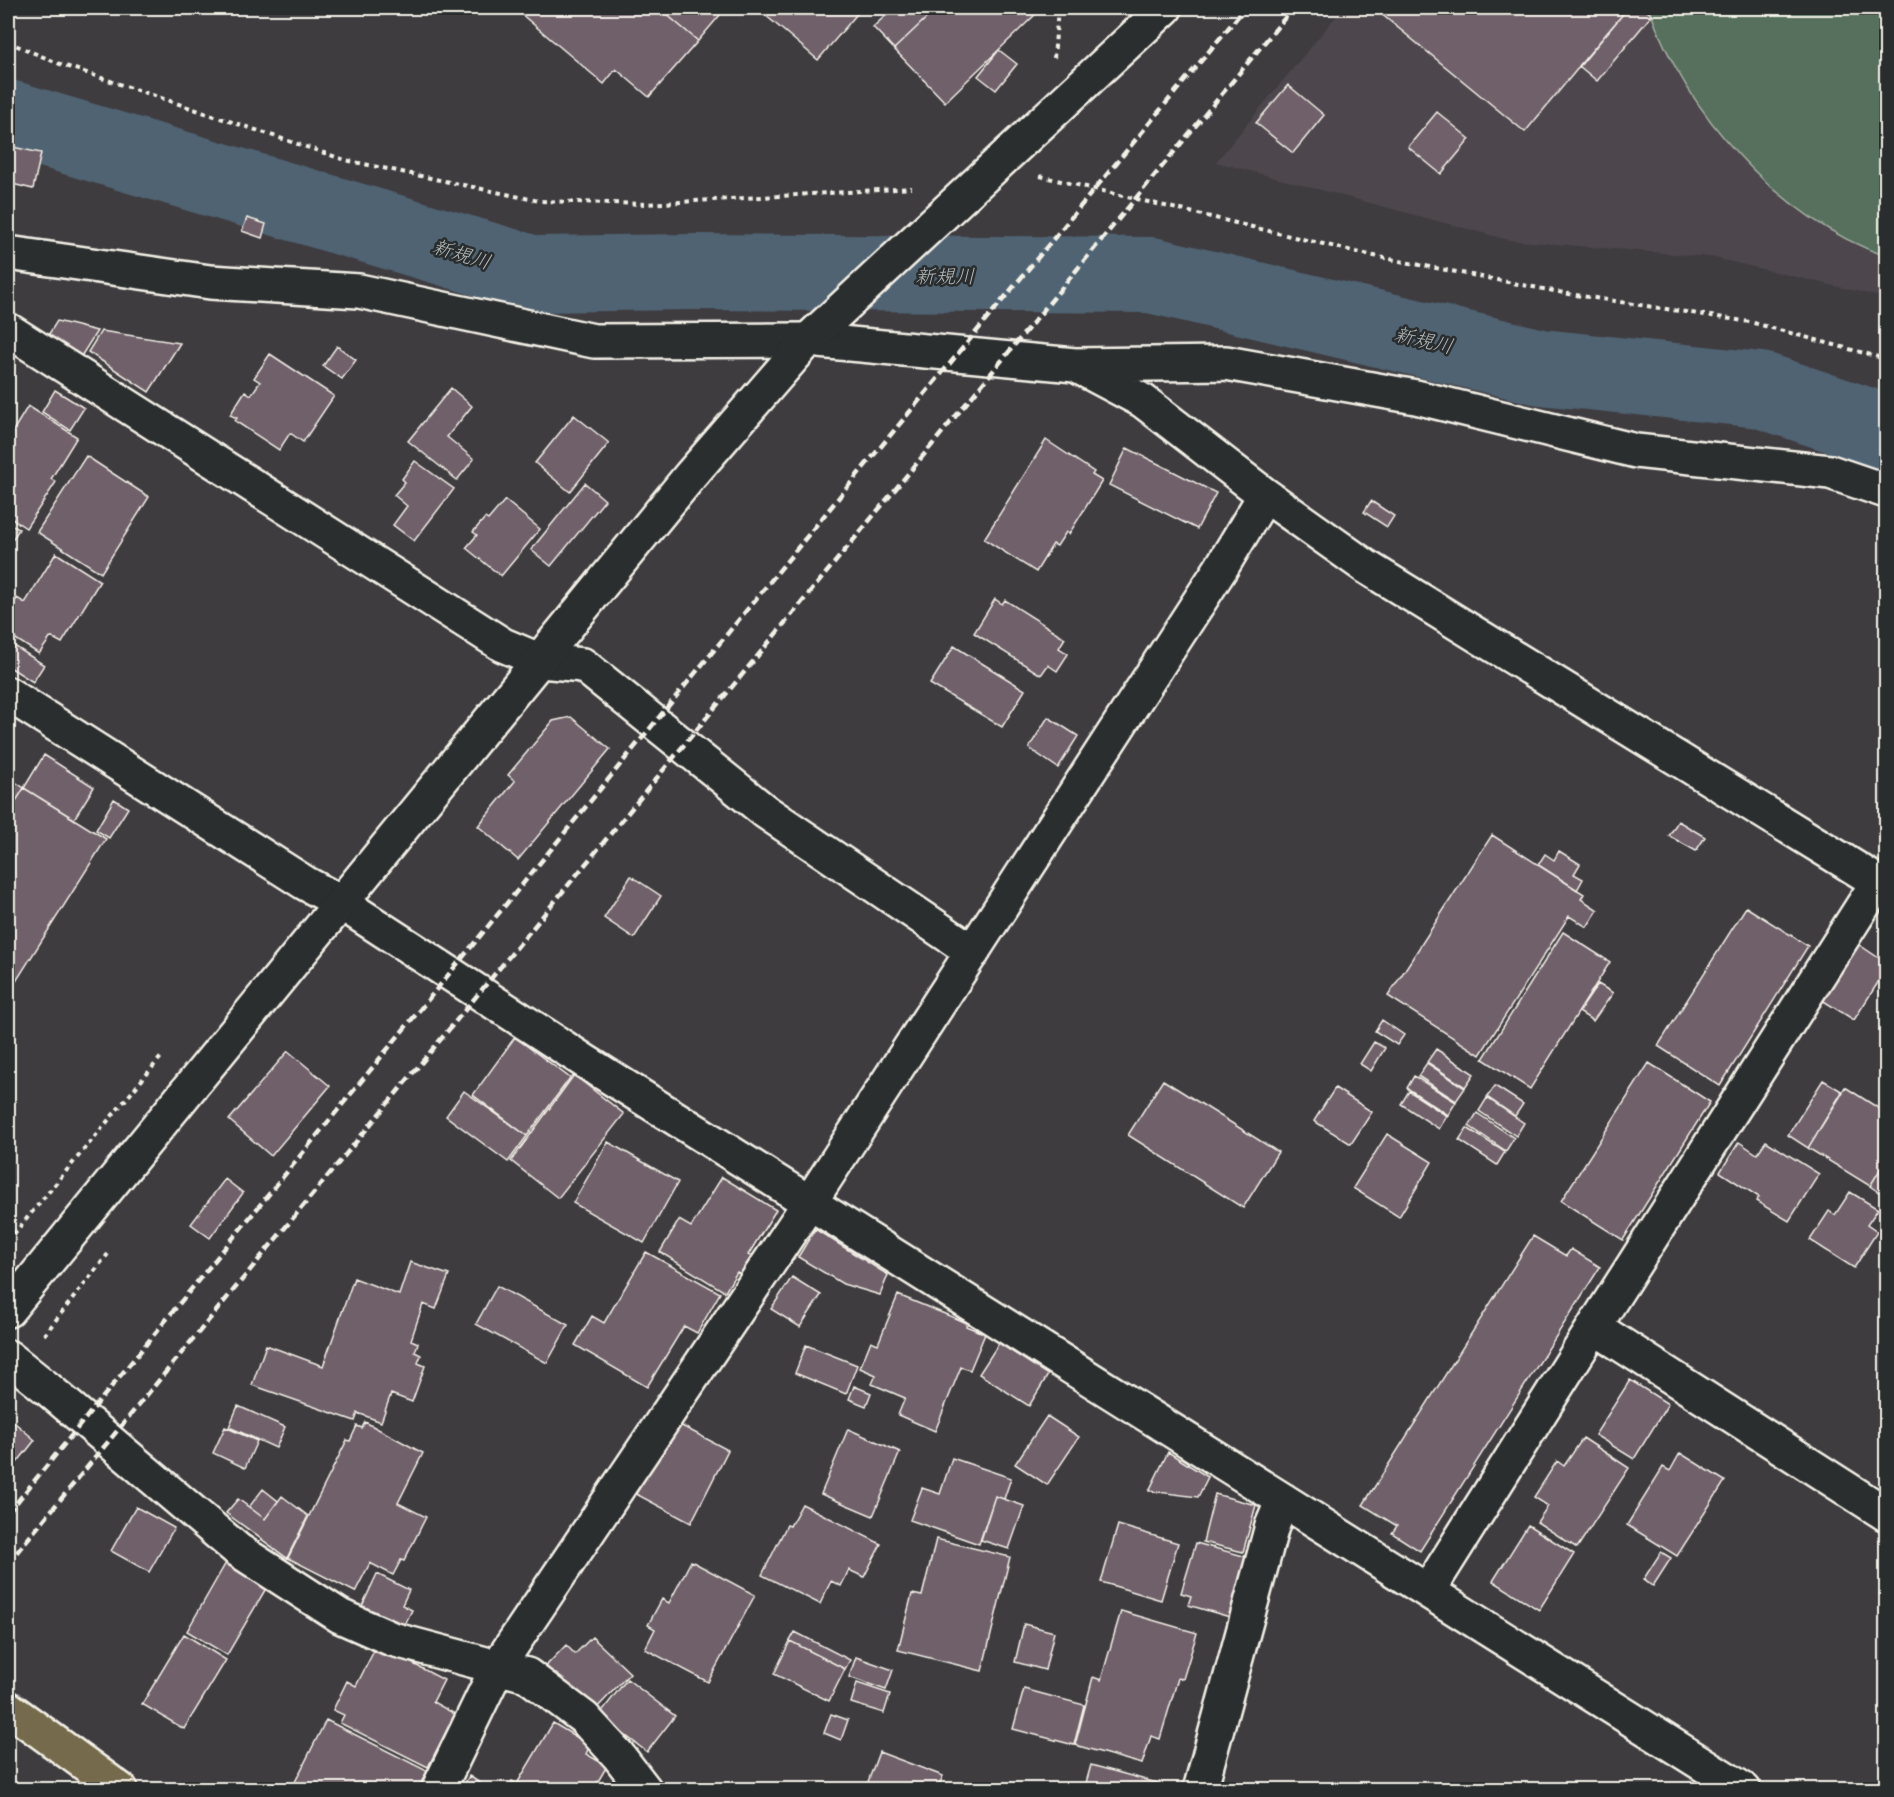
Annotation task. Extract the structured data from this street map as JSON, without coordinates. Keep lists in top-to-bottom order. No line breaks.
{"water":["新規川"]}
